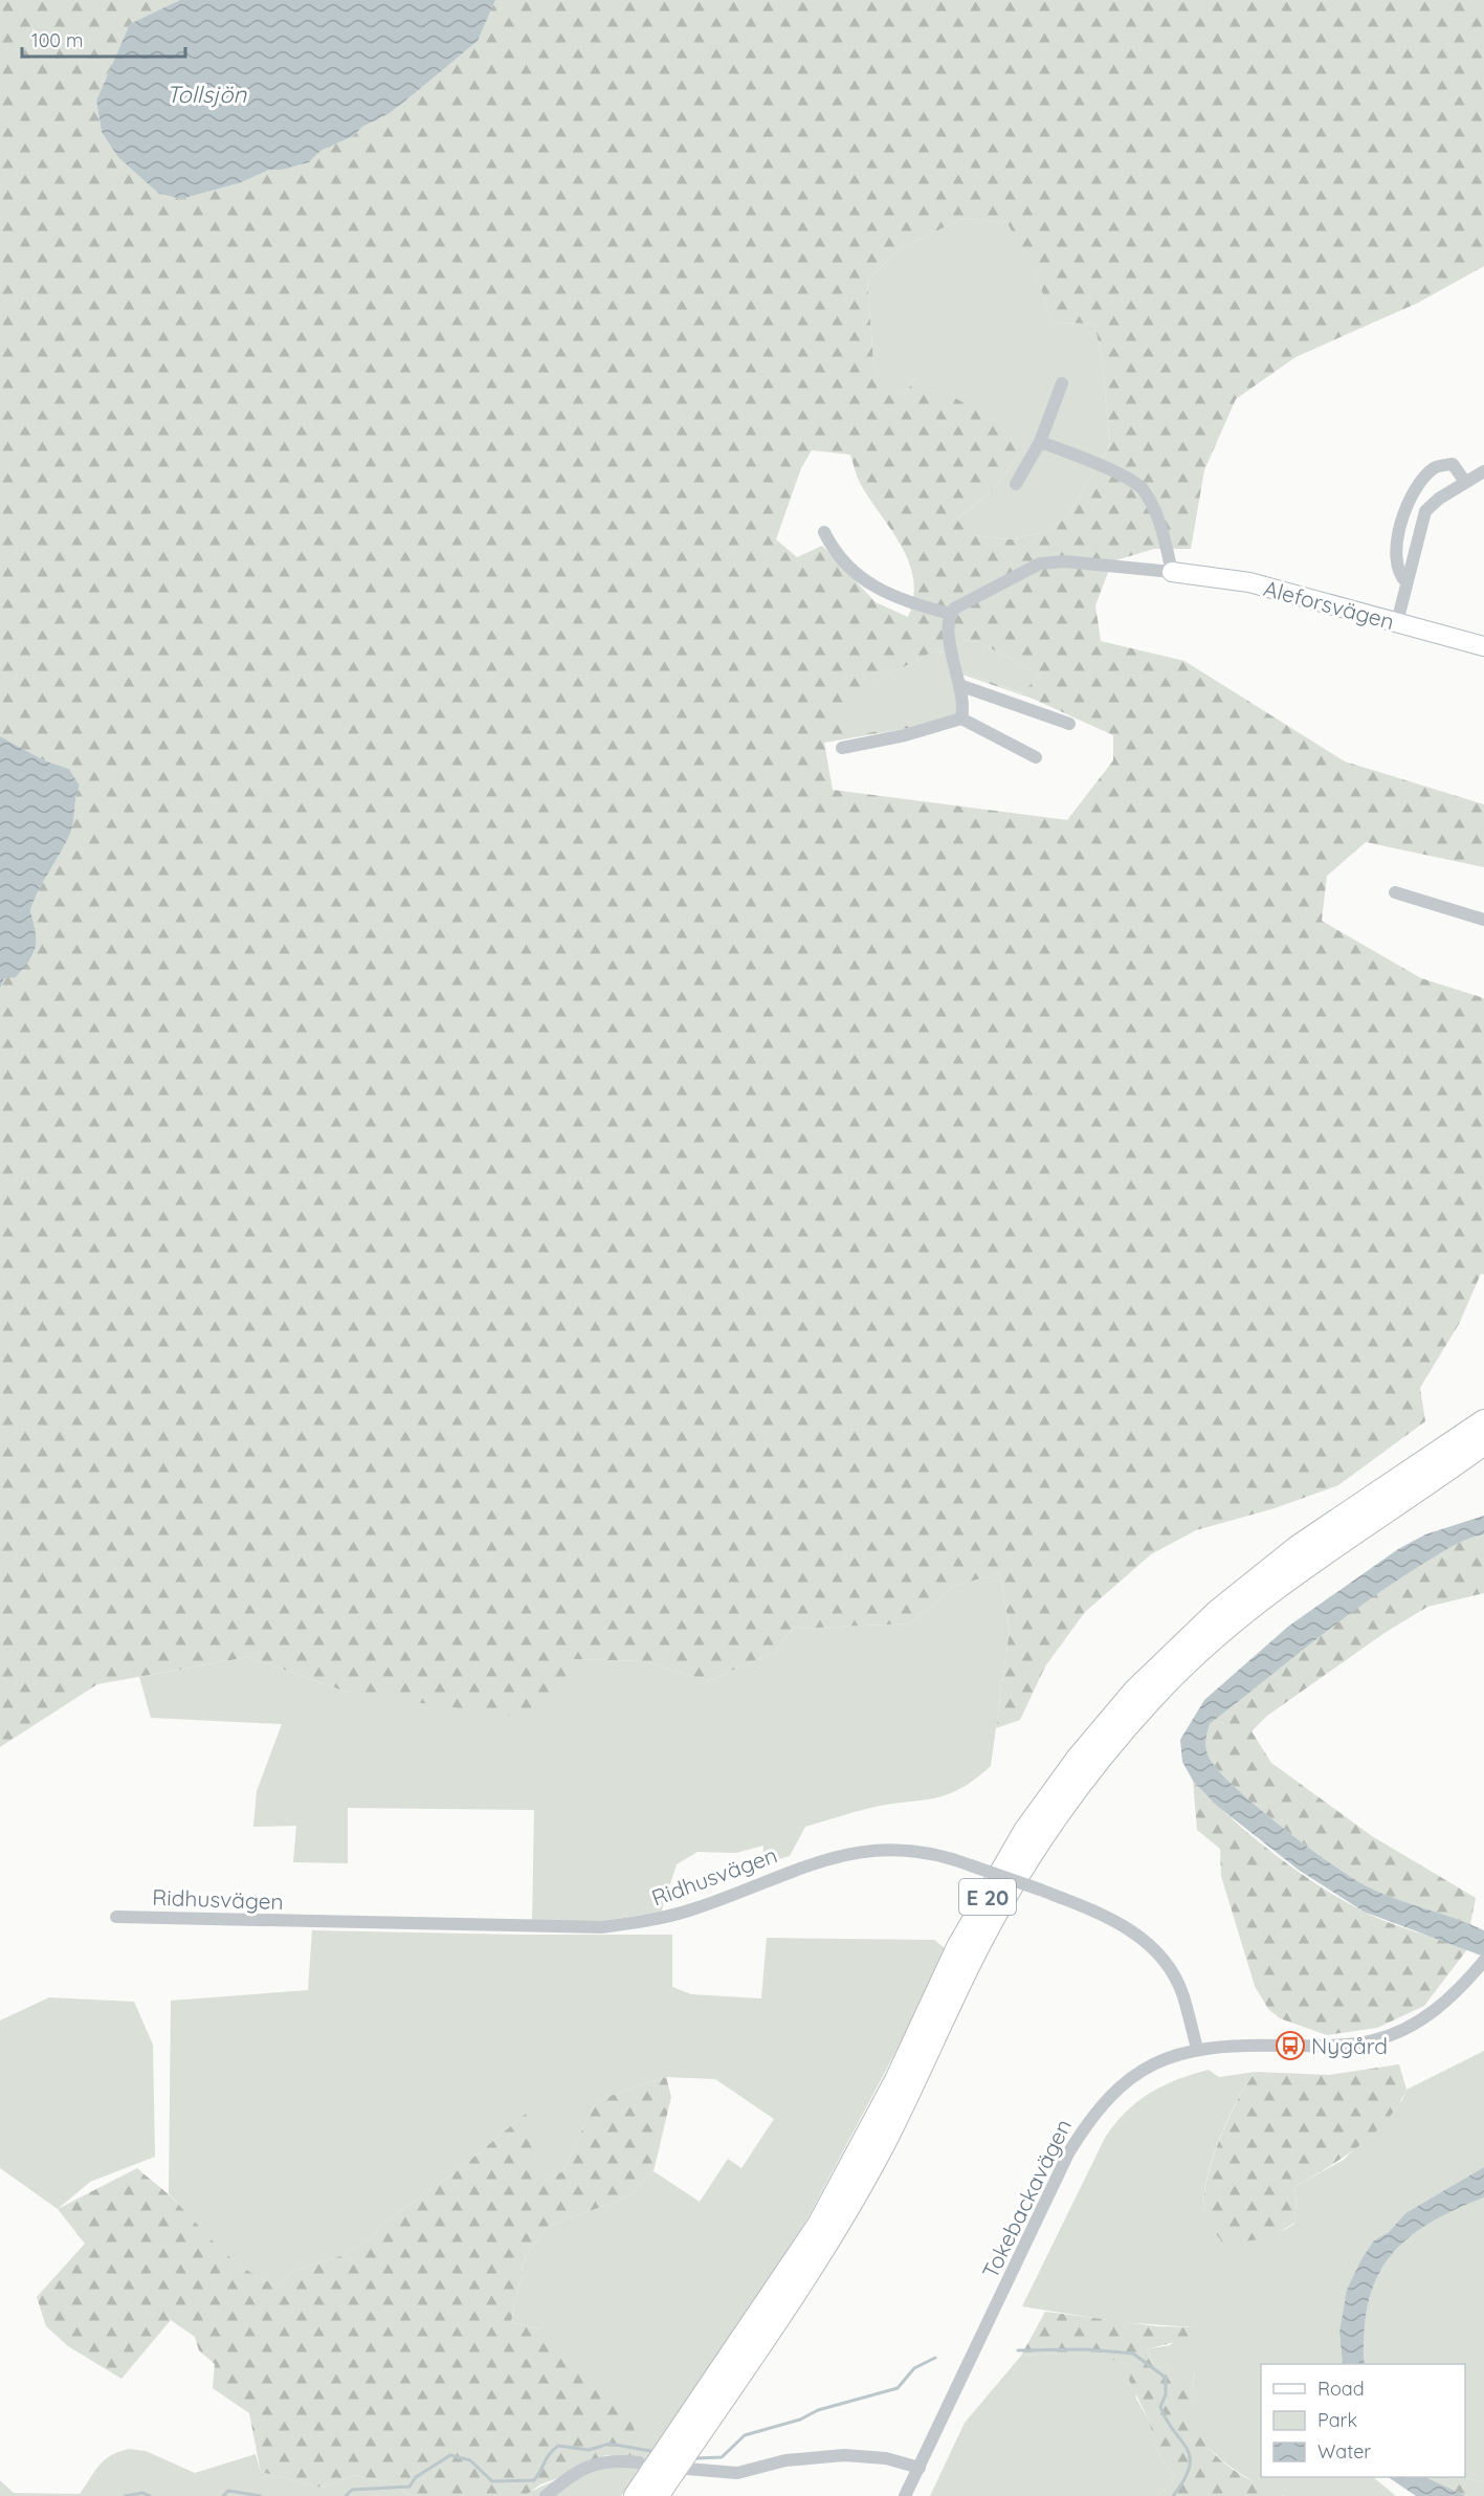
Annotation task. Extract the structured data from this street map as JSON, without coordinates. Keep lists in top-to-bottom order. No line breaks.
{"streets":{"highway":["E 20"],"street":["Aleforsvägen","Ridhusvägen","Tokebackavägen"]},"crossings":[["Ridhusvägen","Tokebackavägen"]],"water":["Tollsjön"],"places":{"bus stop":["Nygård"]},"legend":["Road","Park","Water"],"scale_bar":"100 m"}
